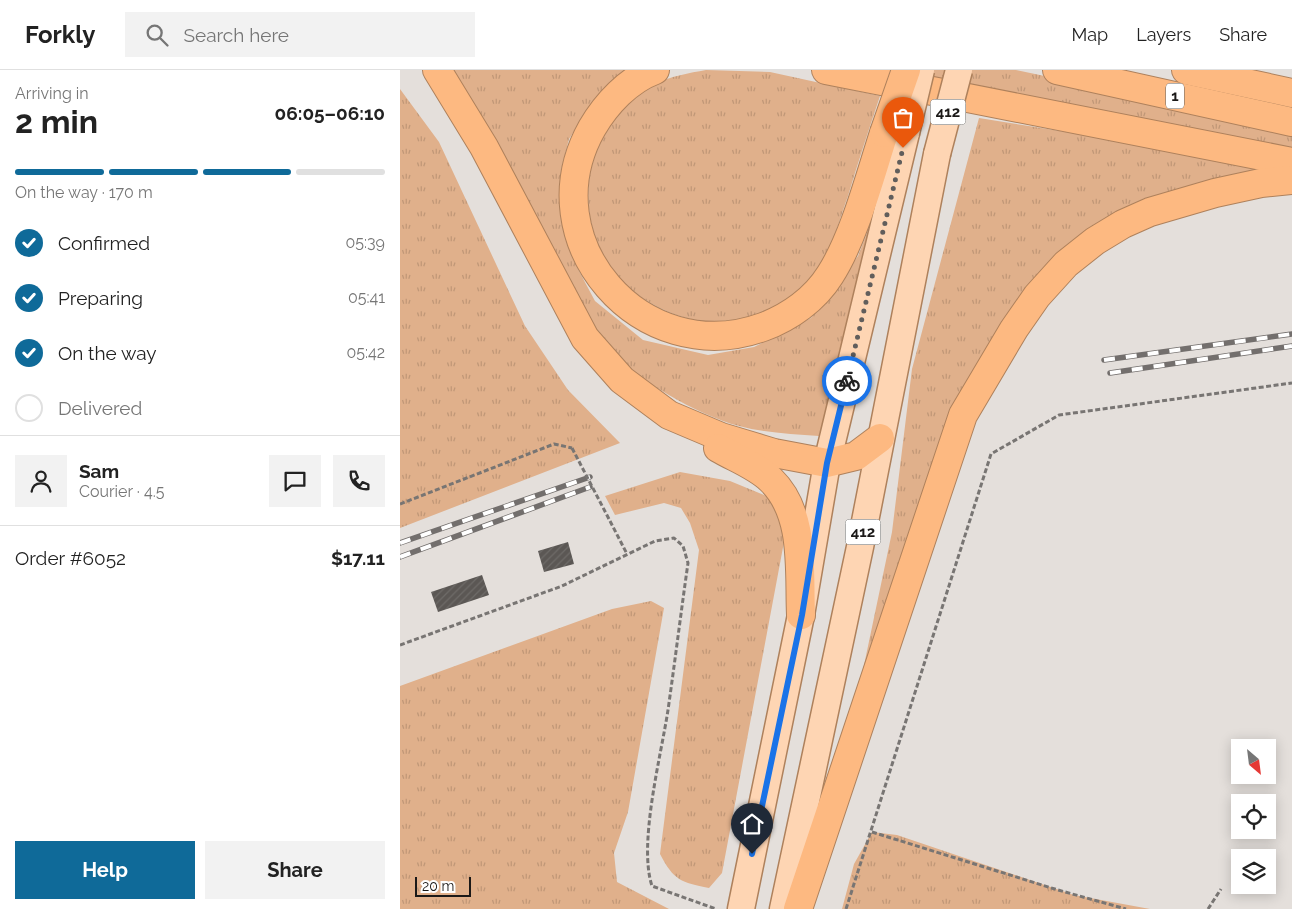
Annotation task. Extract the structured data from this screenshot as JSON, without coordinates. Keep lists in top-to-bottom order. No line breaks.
{"streets":{"highway":["1"],"main road":["412"]},"scale_bar":"20 m","north":"bottom right","page":{"header":"Forkly","search":"Search here","nav":["Map","Layers","Share"],"heading":["2 min","Arriving in","06:05–06:10"],"panel":["Sam","Courier · 4.5","Order #6052","$17.11"],"bar":"On the way · 170 m","list":[["Confirmed","05:39"],["Preparing","05:41"],["On the way","05:42"],"Delivered"],"buttons":["Help","Share"],"scale":"20 m"}}
